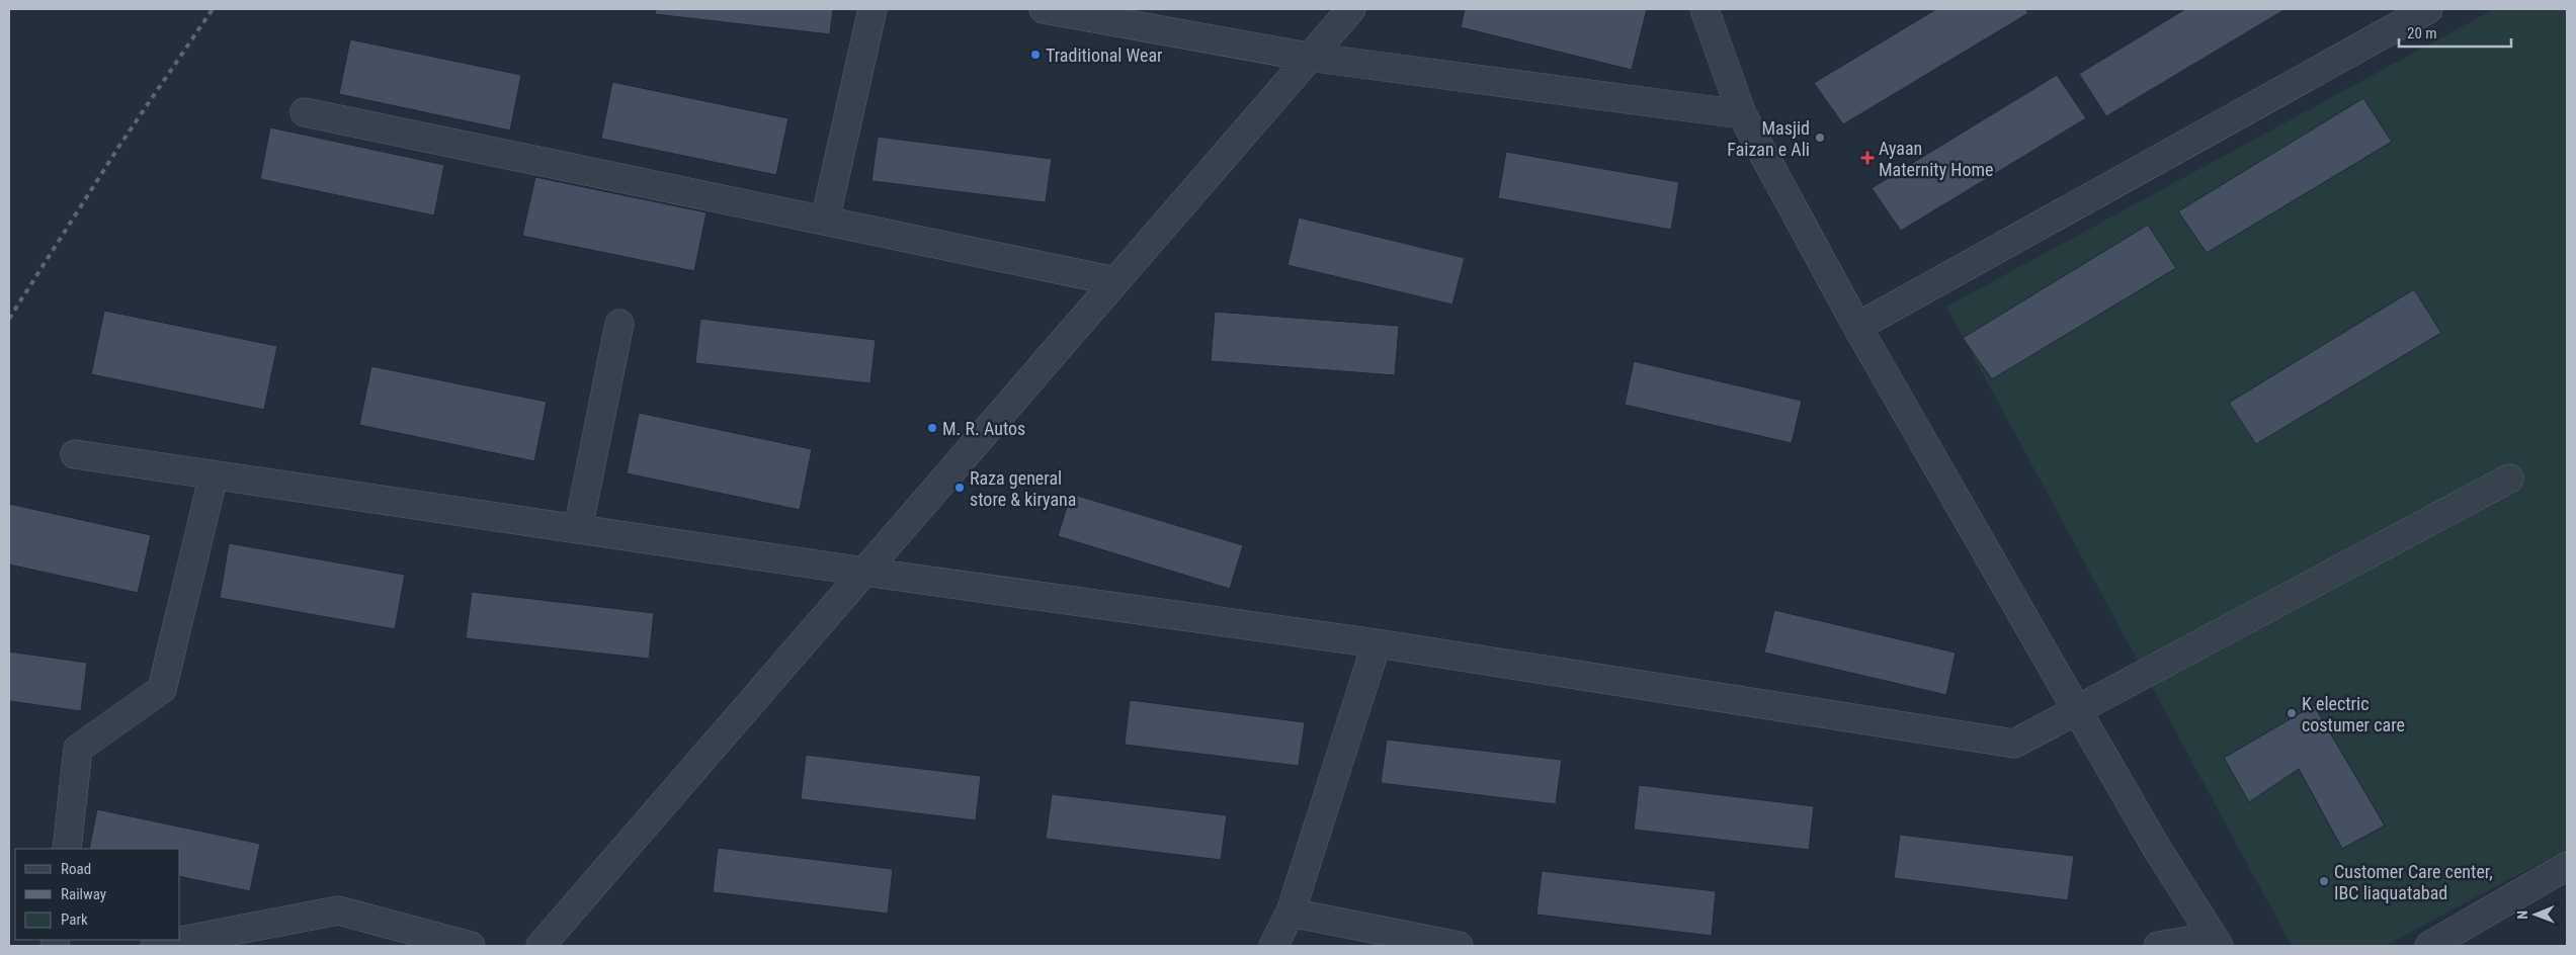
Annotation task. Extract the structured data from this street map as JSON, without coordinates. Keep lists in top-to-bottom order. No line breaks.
{"places":{"other":["Traditional Wear","Masjid Faizan e Ali","M. R. Autos","Raza general store & kiryana","K electric costumer care","Customer Care center, IBC liaquatabad"],"health":["Ayaan Maternity Home"]},"legend":["Road","Railway","Park"],"scale_bar":"20 m","north":"left"}
